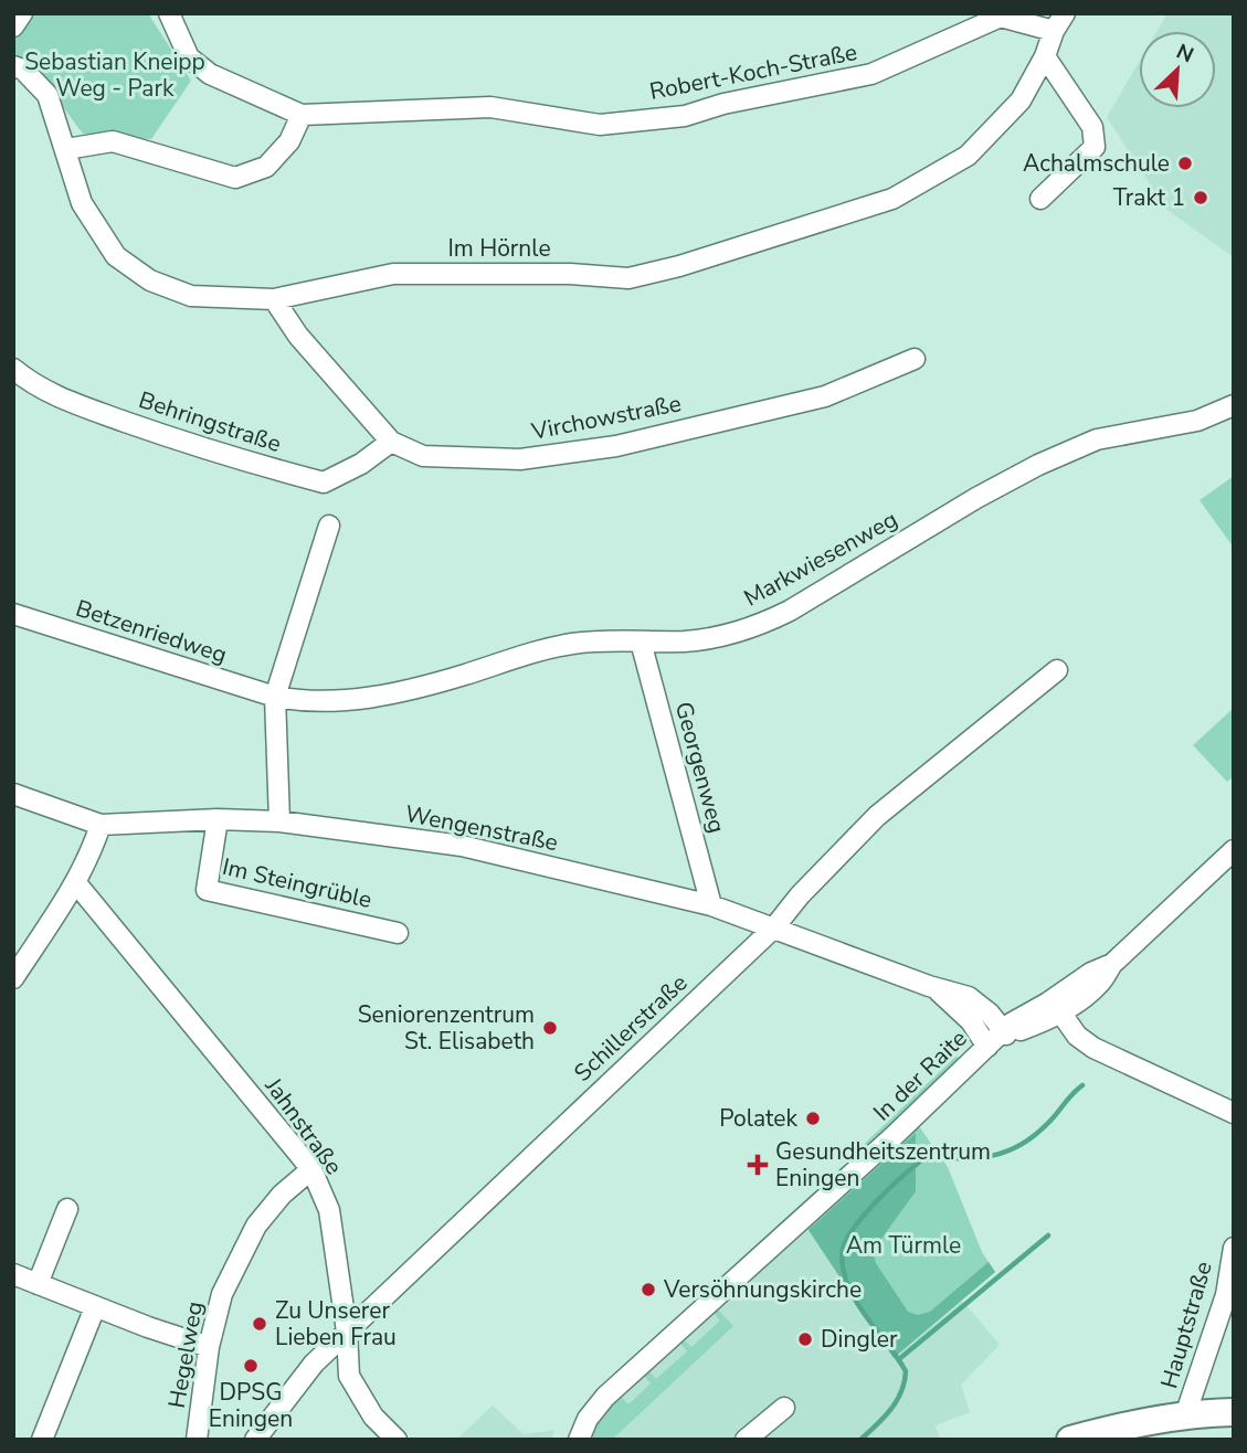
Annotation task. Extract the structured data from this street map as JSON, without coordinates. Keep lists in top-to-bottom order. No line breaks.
{"streets":{"street":["Robert-Koch-Straße","Im Hörnle","Virchowstraße","Behringstraße","Markwiesenweg","Betzenriedweg","Georgenweg","Wengenstraße","Im Steingrüble","Schillerstraße","In der Raite","Jahnstraße","Hauptstraße","Hegelweg"]},"crossings":[["Robert-Koch-Straße","Im Hörnle"],["Im Hörnle","Virchowstraße"],["Virchowstraße","Behringstraße"],["Markwiesenweg","Betzenriedweg"],["Markwiesenweg","Georgenweg"],["Georgenweg","Wengenstraße"],["Wengenstraße","Im Steingrüble"],["Wengenstraße","Schillerstraße"],["Wengenstraße","In der Raite"],["Schillerstraße","Jahnstraße"],["Jahnstraße","Hegelweg"]],"parks":["Sebastian Kneipp Weg - Park","Am Türmle"],"places":{"other":["Achalmschule","Trakt 1","Seniorenzentrum St. Elisabeth","Polatek","Versöhnungskirche","Zu Unserer Lieben Frau","Dingler","DPSG Eningen"],"health":["Gesundheitszentrum Eningen"]},"north":"top right"}
